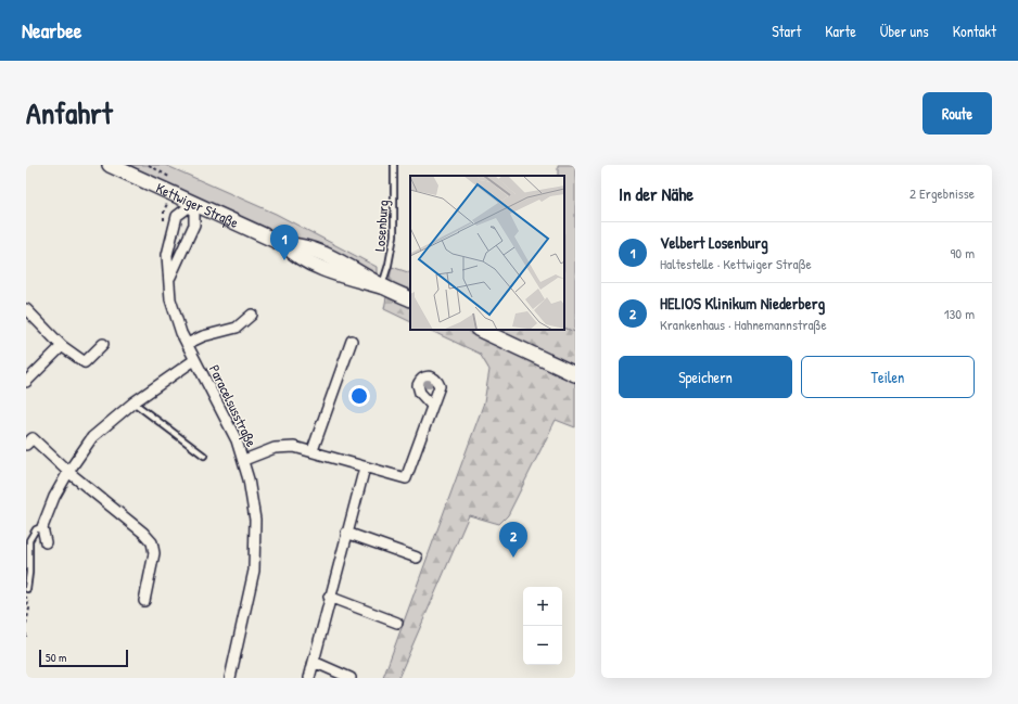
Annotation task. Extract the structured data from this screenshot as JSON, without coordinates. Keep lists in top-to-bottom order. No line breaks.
{"streets":{"main road":["Kettwiger Straße"],"street":["Paracelsusstraße"],"lane":["Losenburg"]},"crossings":[["Kettwiger Straße","Losenburg"],["Kettwiger Straße","Paracelsusstraße"]],"scale_bar":"50 m","page":{"header":"Nearbee","nav":["Start","Karte","Über uns","Kontakt"],"title":"Anfahrt","buttons":["Route",["Speichern","Teilen"]],"heading":["In der Nähe","2 Ergebnisse"],"list":[{"mark":"1","name":"Velbert Losenburg","note":"Haltestelle · Kettwiger Straße","value":"90 m"},{"mark":"2","name":"HELIOS Klinikum Niederberg","note":"Krankenhaus · Hahnemannstraße","value":"130 m"}],"pins":["1","2"],"map_buttons":["+","−"],"scale":"50 m"}}
